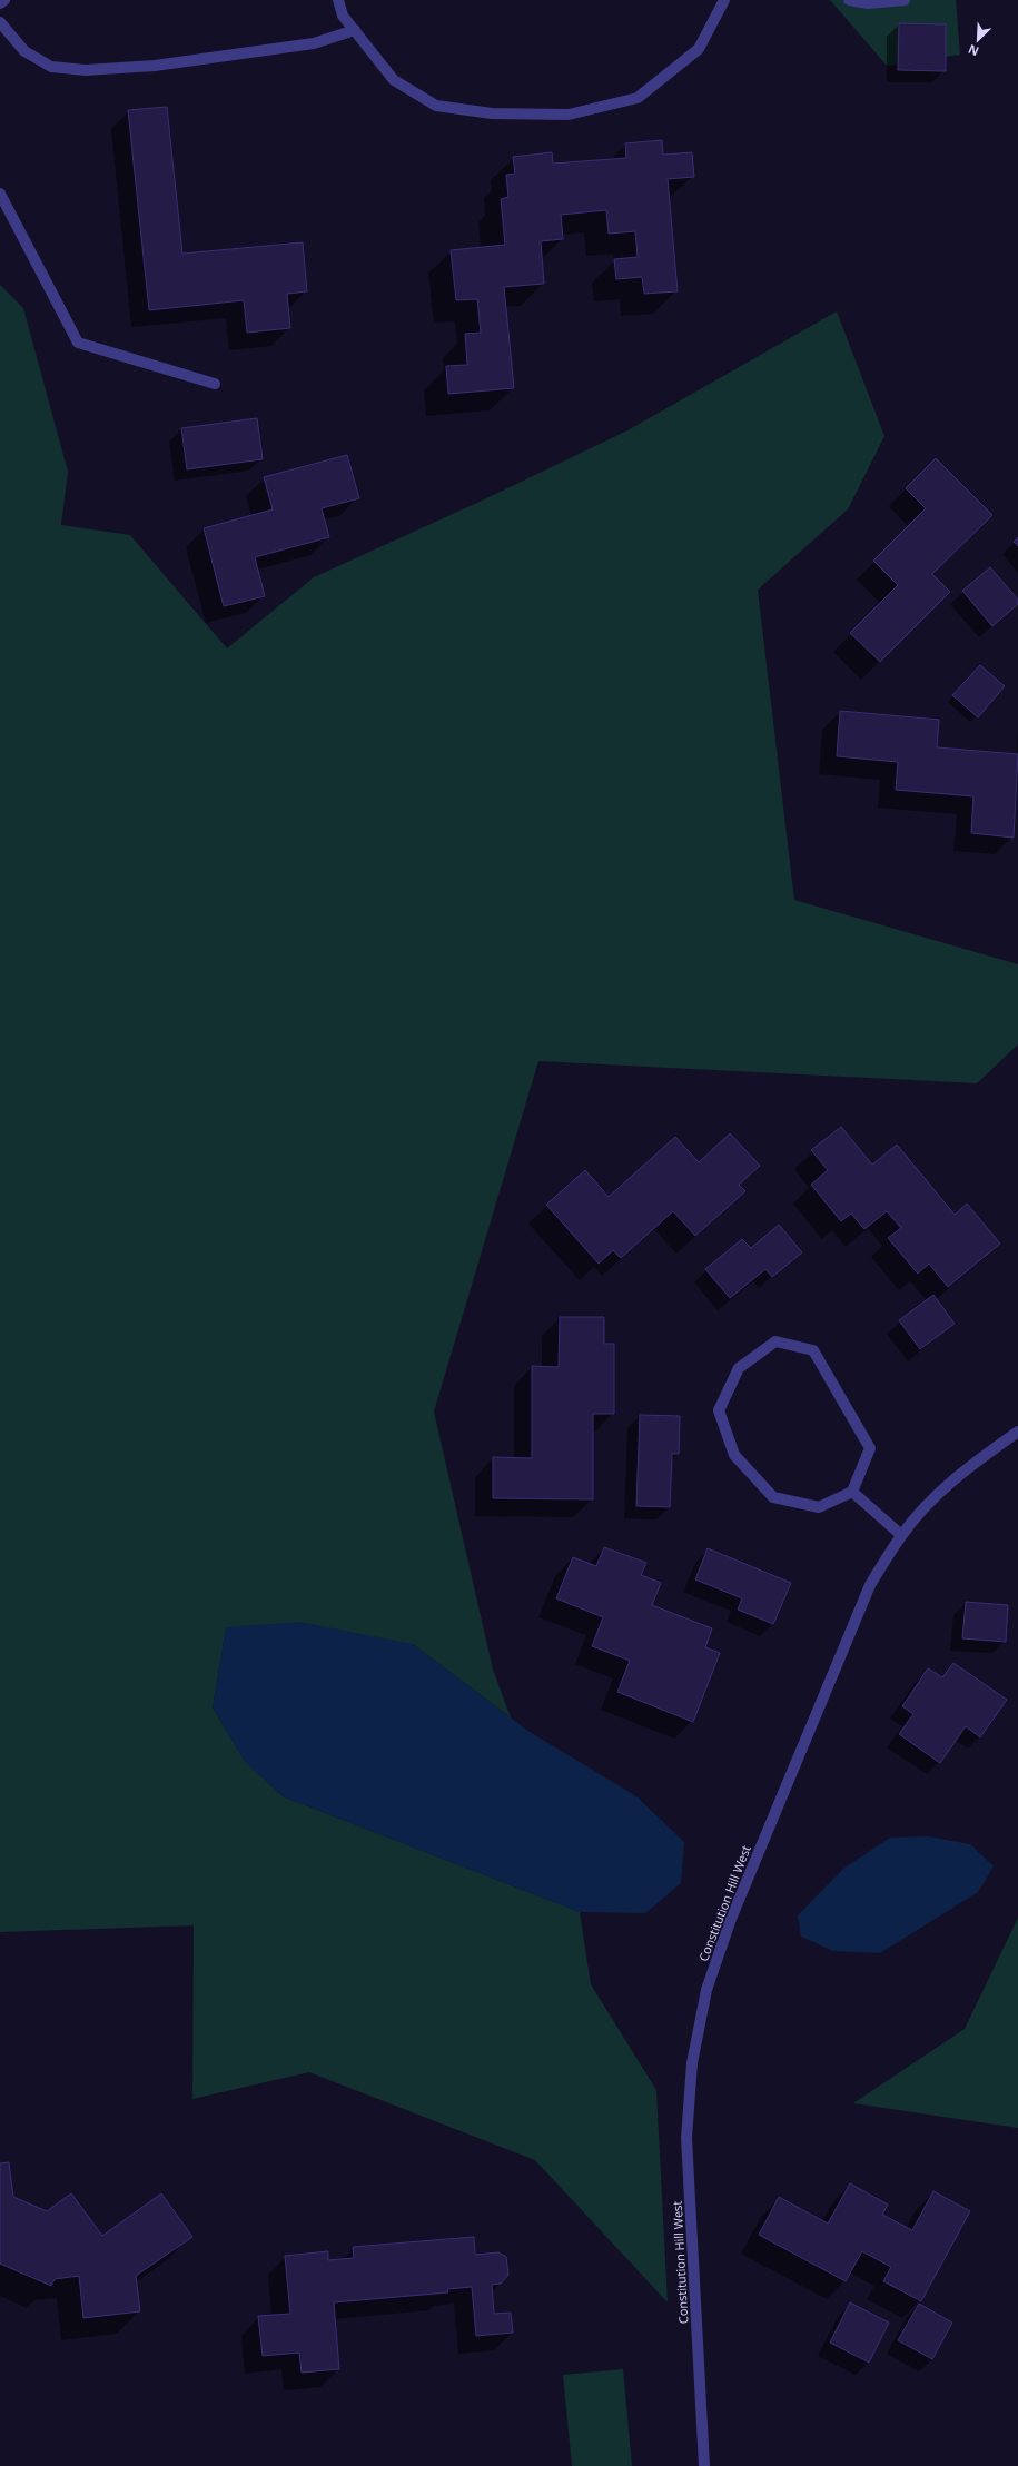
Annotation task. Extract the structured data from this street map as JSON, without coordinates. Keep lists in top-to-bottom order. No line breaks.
{"streets":{"street":["Constitution Hill West"]},"north":"bottom left"}
